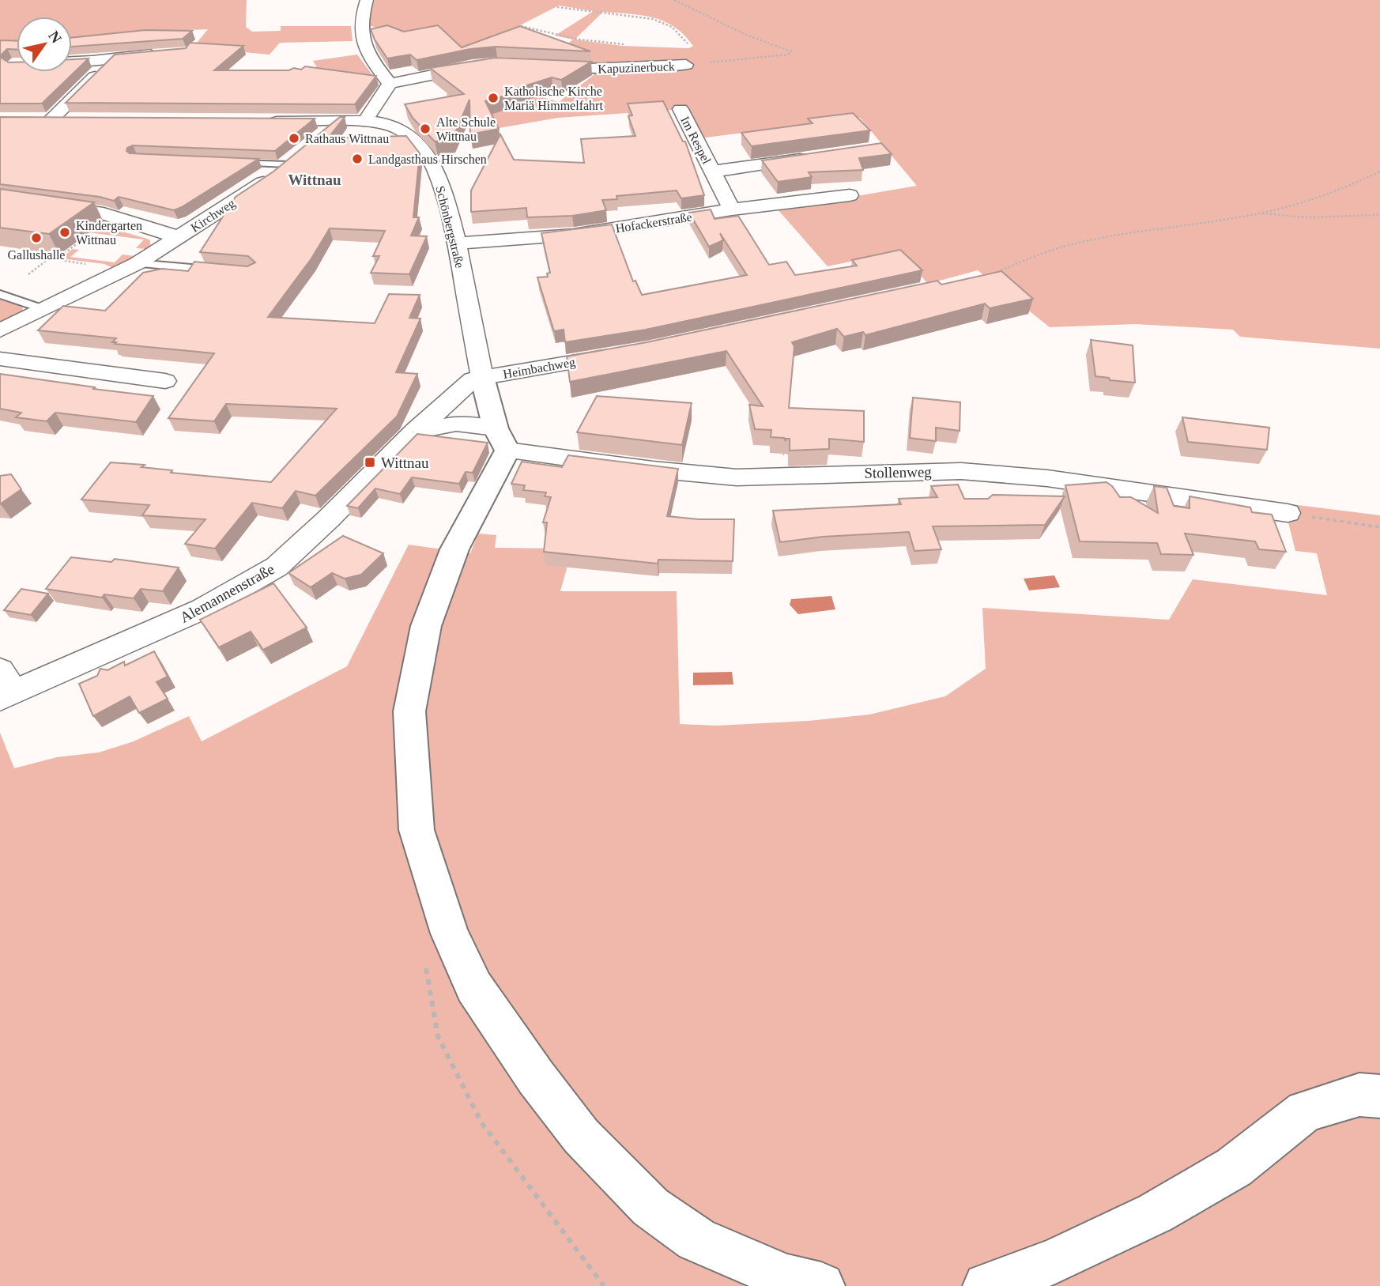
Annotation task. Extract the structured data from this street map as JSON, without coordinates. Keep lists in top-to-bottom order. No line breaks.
{"streets":{"street":["Kapuzinerbuck","Im Respel","Kirchweg","Hofackerstraße","Schönbergstraße","Heimbachweg","Stollenweg","Alemannenstraße"]},"crossings":[["Im Respel","Hofackerstraße"],["Hofackerstraße","Schönbergstraße"],["Schönbergstraße","Heimbachweg"],["Schönbergstraße","Alemannenstraße"],["Heimbachweg","Alemannenstraße"]],"districts":["Wittnau"],"places":{"other":["Katholische Kirche Mariä Himmelfahrt","Alte Schule Wittnau","Rathaus Wittnau","Landgasthaus Hirschen","Kindergarten Wittnau","Gallushalle"],"transit":["Wittnau"]},"north":"top right"}
